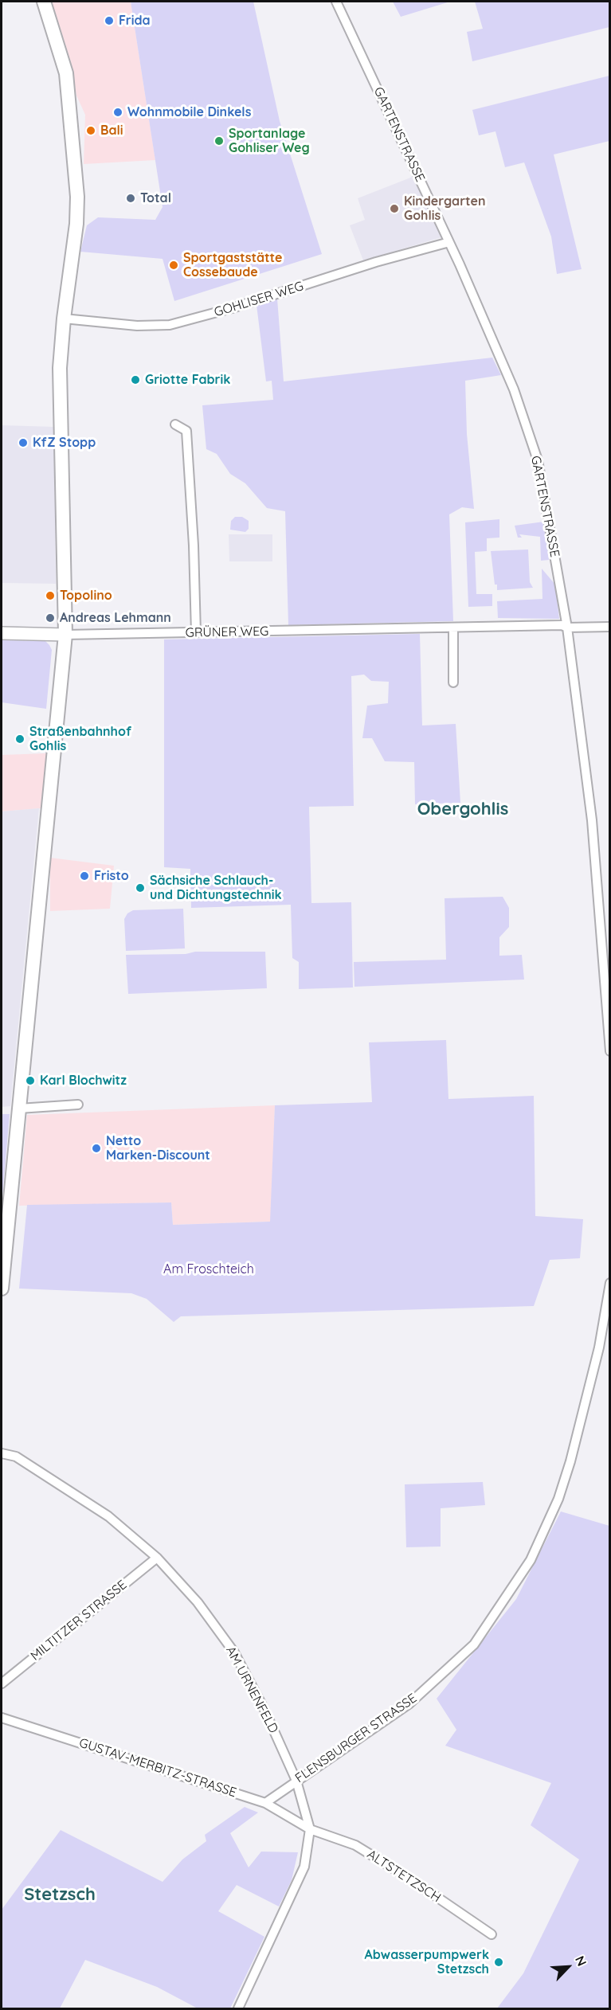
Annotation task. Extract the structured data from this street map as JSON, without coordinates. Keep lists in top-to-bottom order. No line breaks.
{"streets":{"street":["GARTENSTRASSE","GOHLISER WEG","GRÜNER WEG","MILTITZER STRASSE","AM URNENFELD","FLENSBURGER STRASSE","GUSTAV-MERBITZ-STRASSE","ALTSTETZSCH"]},"crossings":[["GARTENSTRASSE","GOHLISER WEG"],["GARTENSTRASSE","GRÜNER WEG"],["MILTITZER STRASSE","AM URNENFELD"],["AM URNENFELD","FLENSBURGER STRASSE"],["AM URNENFELD","GUSTAV-MERBITZ-STRASSE"],["AM URNENFELD","ALTSTETZSCH"],["FLENSBURGER STRASSE","GUSTAV-MERBITZ-STRASSE"],["GUSTAV-MERBITZ-STRASSE","ALTSTETZSCH"]],"districts":["Obergohlis","Stetzsch"],"parks":["Am Froschteich"],"places":["Frida","Wohnmobile Dinkels","Bali","Sportanlage Gohliser Weg","Total","Kindergarten Gohlis","Sportgaststätte Cossebaude","Griotte Fabrik","KfZ Stopp","Topolino","Andreas Lehmann","Straßenbahnhof Gohlis","Fristo","Sächsiche Schlauch- und Dichtungstechnik","Karl Blochwitz","Netto Marken-Discount","Abwasserpumpwerk Stetzsch"],"north":"top right"}
